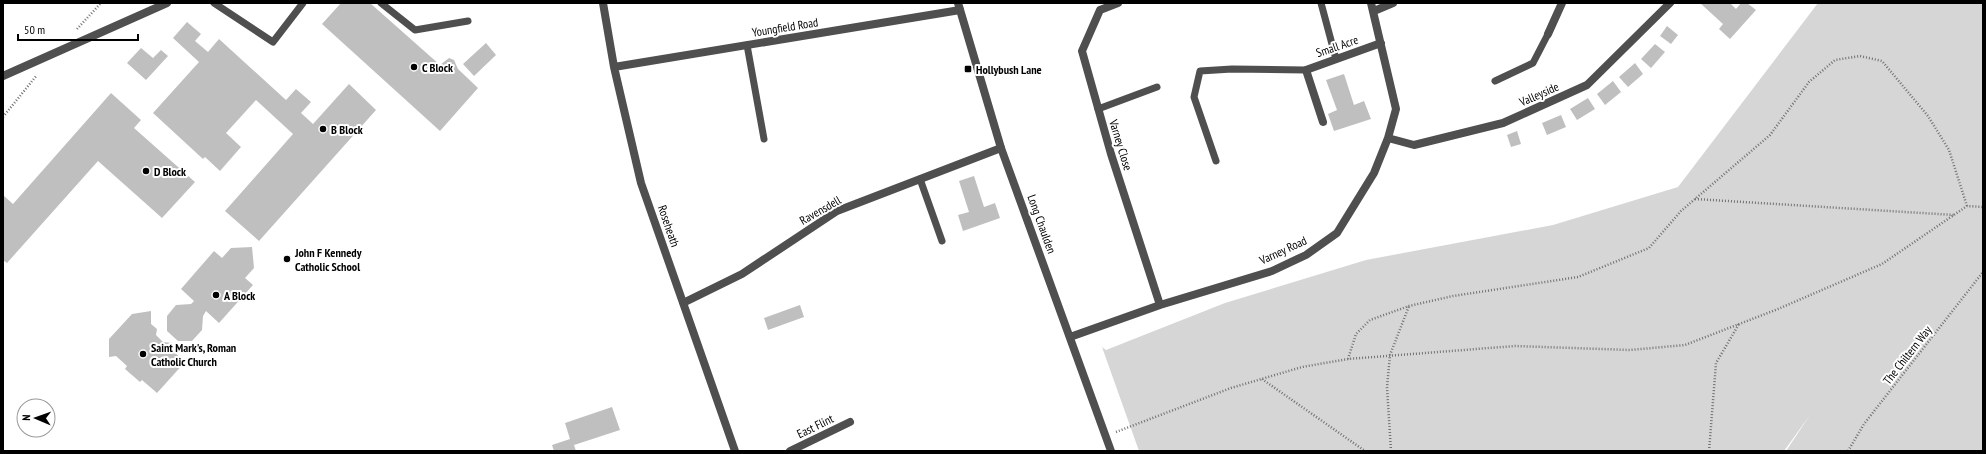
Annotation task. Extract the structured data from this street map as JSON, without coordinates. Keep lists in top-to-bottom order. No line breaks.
{"streets":{"street":["Youngfield Road","Small Acre","Valleyside","Varney Close","Ravensdell","Long Chaulden","Roseheath","Varney Road","East Flint"],"path":["The Chiltern Way"]},"crossings":[["Youngfield Road","Long Chaulden"],["Youngfield Road","Roseheath"],["Small Acre","Varney Road"],["Valleyside","Varney Road"],["Varney Close","Varney Road"],["Ravensdell","Long Chaulden"],["Ravensdell","Roseheath"],["Long Chaulden","Varney Road"]],"places":{"other":["C Block","B Block","D Block","John F Kennedy Catholic School","A Block","Saint Mark's, Roman Catholic Church"],"transit":["Hollybush Lane"]},"scale_bar":"50 m","north":"left"}
